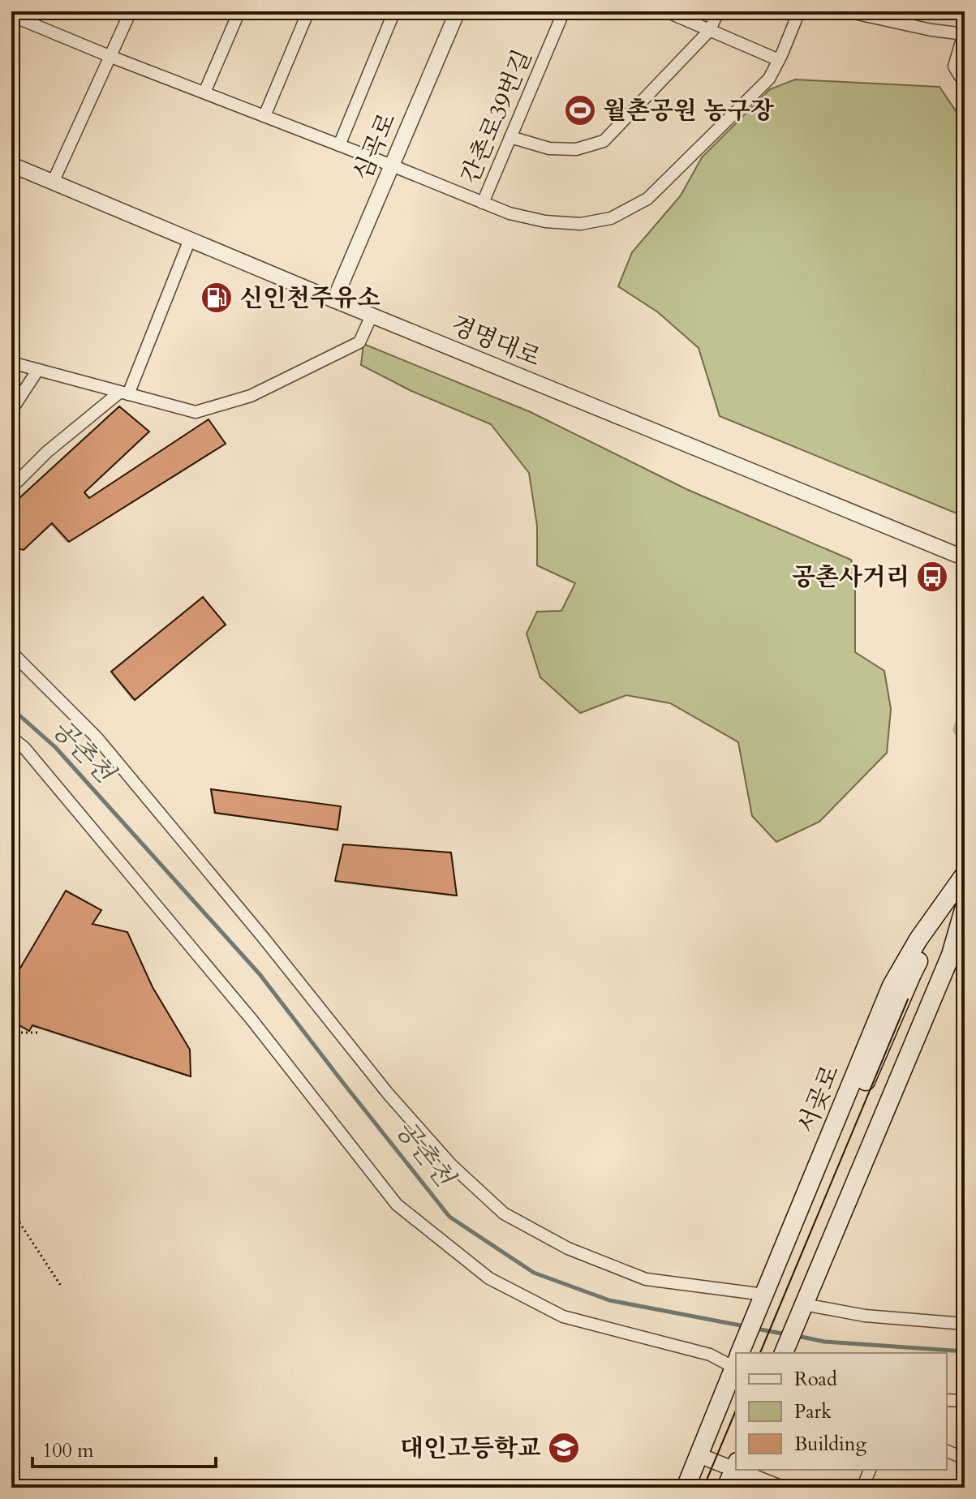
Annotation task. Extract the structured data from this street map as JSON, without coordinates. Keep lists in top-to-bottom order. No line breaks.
{"streets":{"main road":["서곶로"],"street":["간촌로39번길","심곡로","경명대로"]},"crossings":[["심곡로","경명대로"]],"water":["공촌천"],"places":{"sports":["월촌공원 농구장"],"fuel station":["신인천주유소"],"bus stop":["공촌사거리"],"school or university":["대인고등학교"]},"legend":["Road","Park","Building"],"scale_bar":"100 m"}
